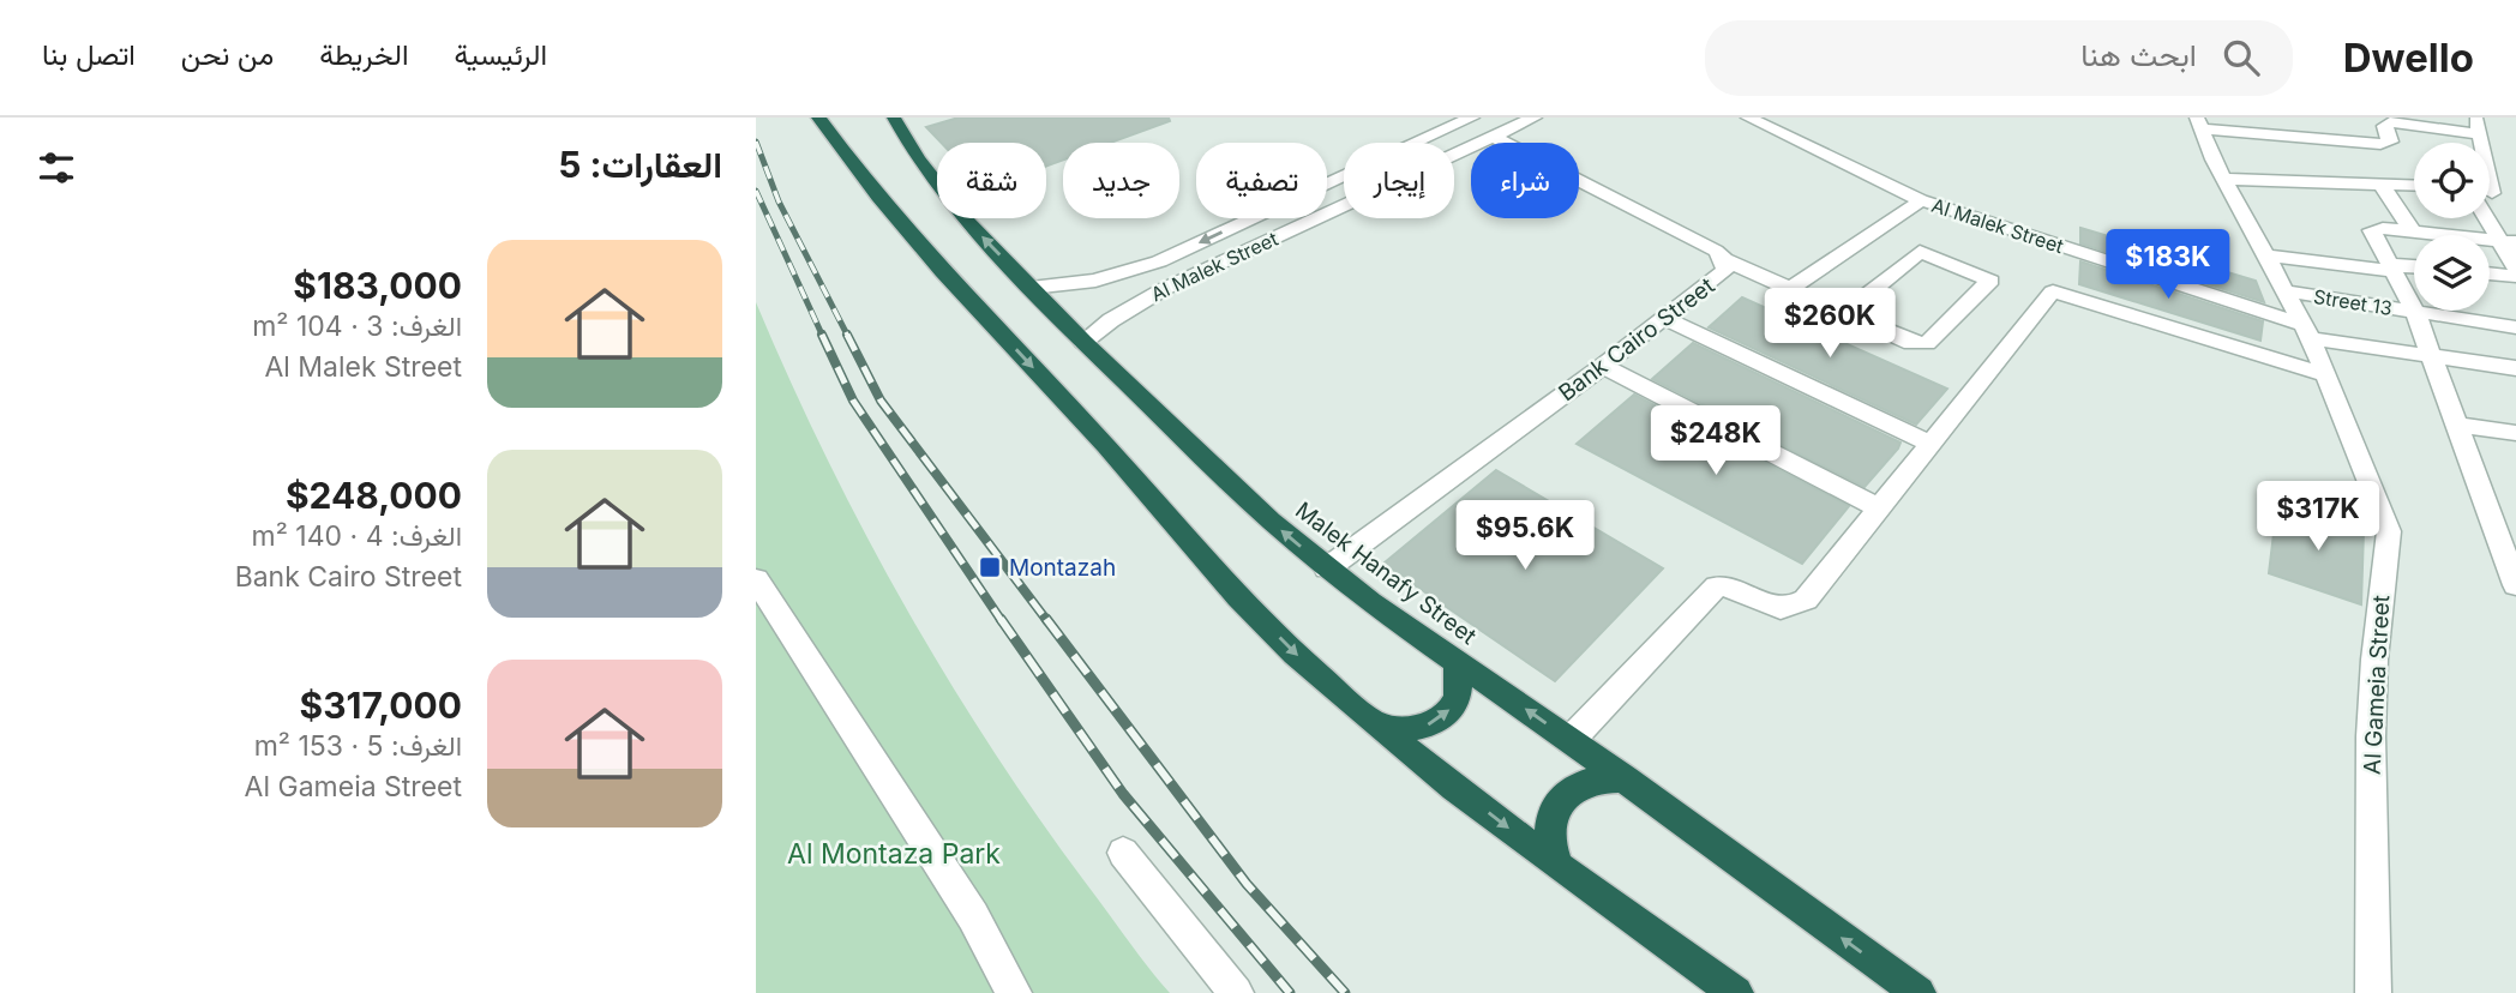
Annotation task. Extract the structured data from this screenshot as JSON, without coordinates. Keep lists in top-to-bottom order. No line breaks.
{"streets":{"highway":["Malek Hanafy Street"],"street":["Al Malek Street","Street 13","Bank Cairo Street","Al Gameia Street"]},"crossings":[["Al Malek Street","Bank Cairo Street"],["Al Malek Street","Malek Hanafy Street"],["Al Malek Street","Al Gameia Street"],["Street 13","Al Gameia Street"],["Bank Cairo Street","Malek Hanafy Street"]],"parks":["Al Montaza Park"],"places":{"transit":["Montazah"]},"page":{"header":"Dwello","search":"ابحث هنا","nav":["الرئيسية","الخريطة","من نحن","اتصل بنا"],"heading":"العقارات: 5","chip":["شراء","إيجار","تصفية","جديد","شقة"],"list":[{"name":"$183,000","note":"الغرف: 3 · 104 m² · Al Malek Street"},{"name":"$248,000","note":"الغرف: 4 · 140 m² · Bank Cairo Street"},{"name":"$317,000","note":"الغرف: 5 · 153 m² · Al Gameia Street"}],"price":["$183K","$260K","$248K","$317K","$95.6K"]}}
